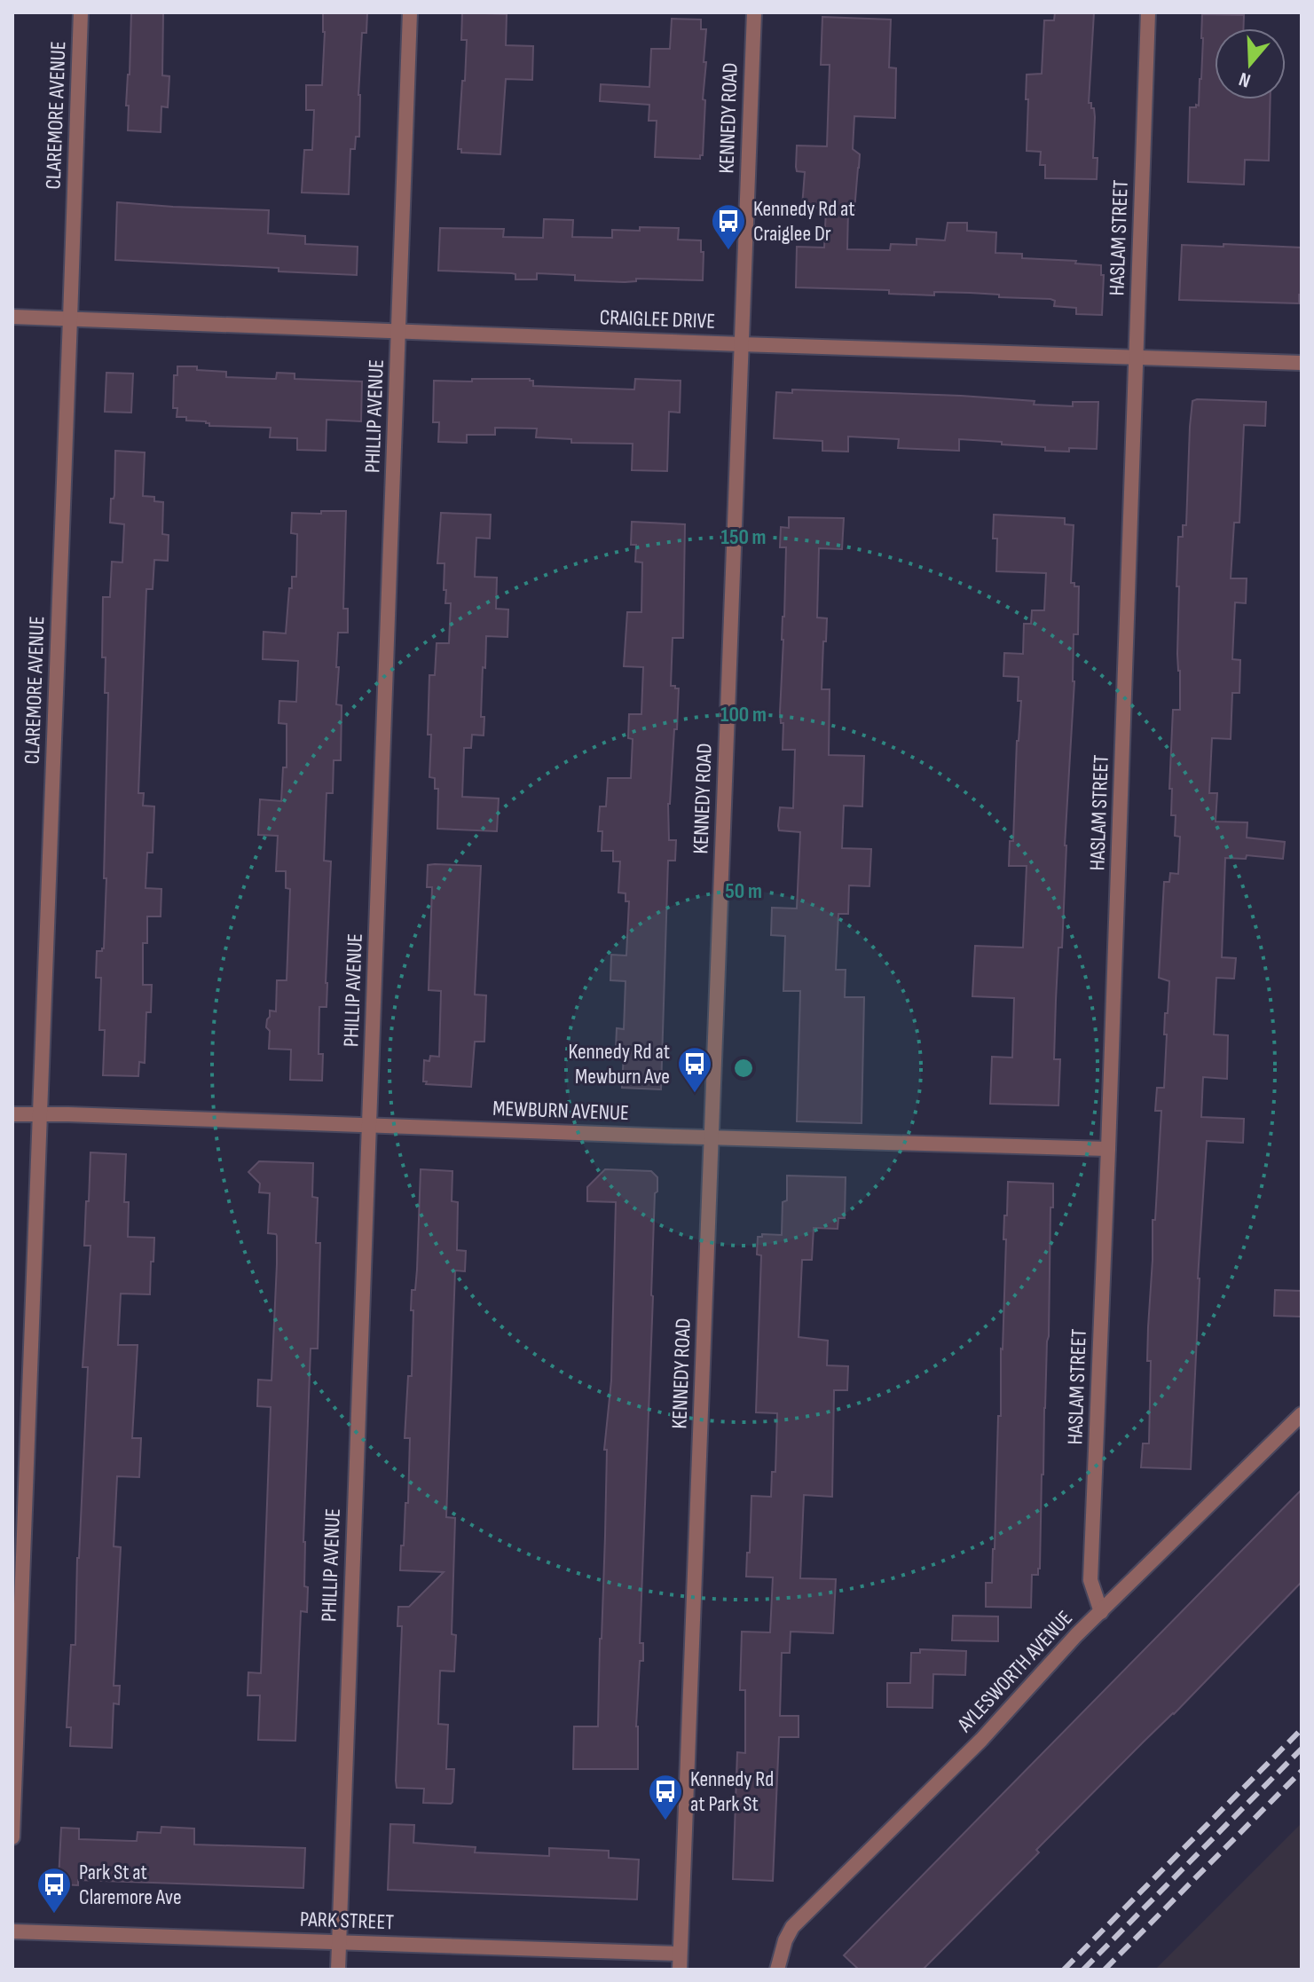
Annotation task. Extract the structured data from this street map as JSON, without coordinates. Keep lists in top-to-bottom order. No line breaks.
{"streets":{"street":["CLAREMORE AVENUE","KENNEDY ROAD","HASLAM STREET","CRAIGLEE DRIVE","PHILLIP AVENUE","MEWBURN AVENUE","AYLESWORTH AVENUE","PARK STREET"]},"crossings":[["CLAREMORE AVENUE","CRAIGLEE DRIVE"],["CLAREMORE AVENUE","MEWBURN AVENUE"],["KENNEDY ROAD","CRAIGLEE DRIVE"],["KENNEDY ROAD","MEWBURN AVENUE"],["KENNEDY ROAD","PARK STREET"],["HASLAM STREET","CRAIGLEE DRIVE"],["HASLAM STREET","MEWBURN AVENUE"],["HASLAM STREET","AYLESWORTH AVENUE"],["CRAIGLEE DRIVE","PHILLIP AVENUE"],["PHILLIP AVENUE","MEWBURN AVENUE"],["PHILLIP AVENUE","PARK STREET"]],"places":{"bus stop":["Kennedy Rd at Craiglee Dr","Kennedy Rd at Mewburn Ave","Kennedy Rd at Park St","Park St at Claremore Ave"]},"north":"bottom","rings":["150 m","100 m","50 m"]}
